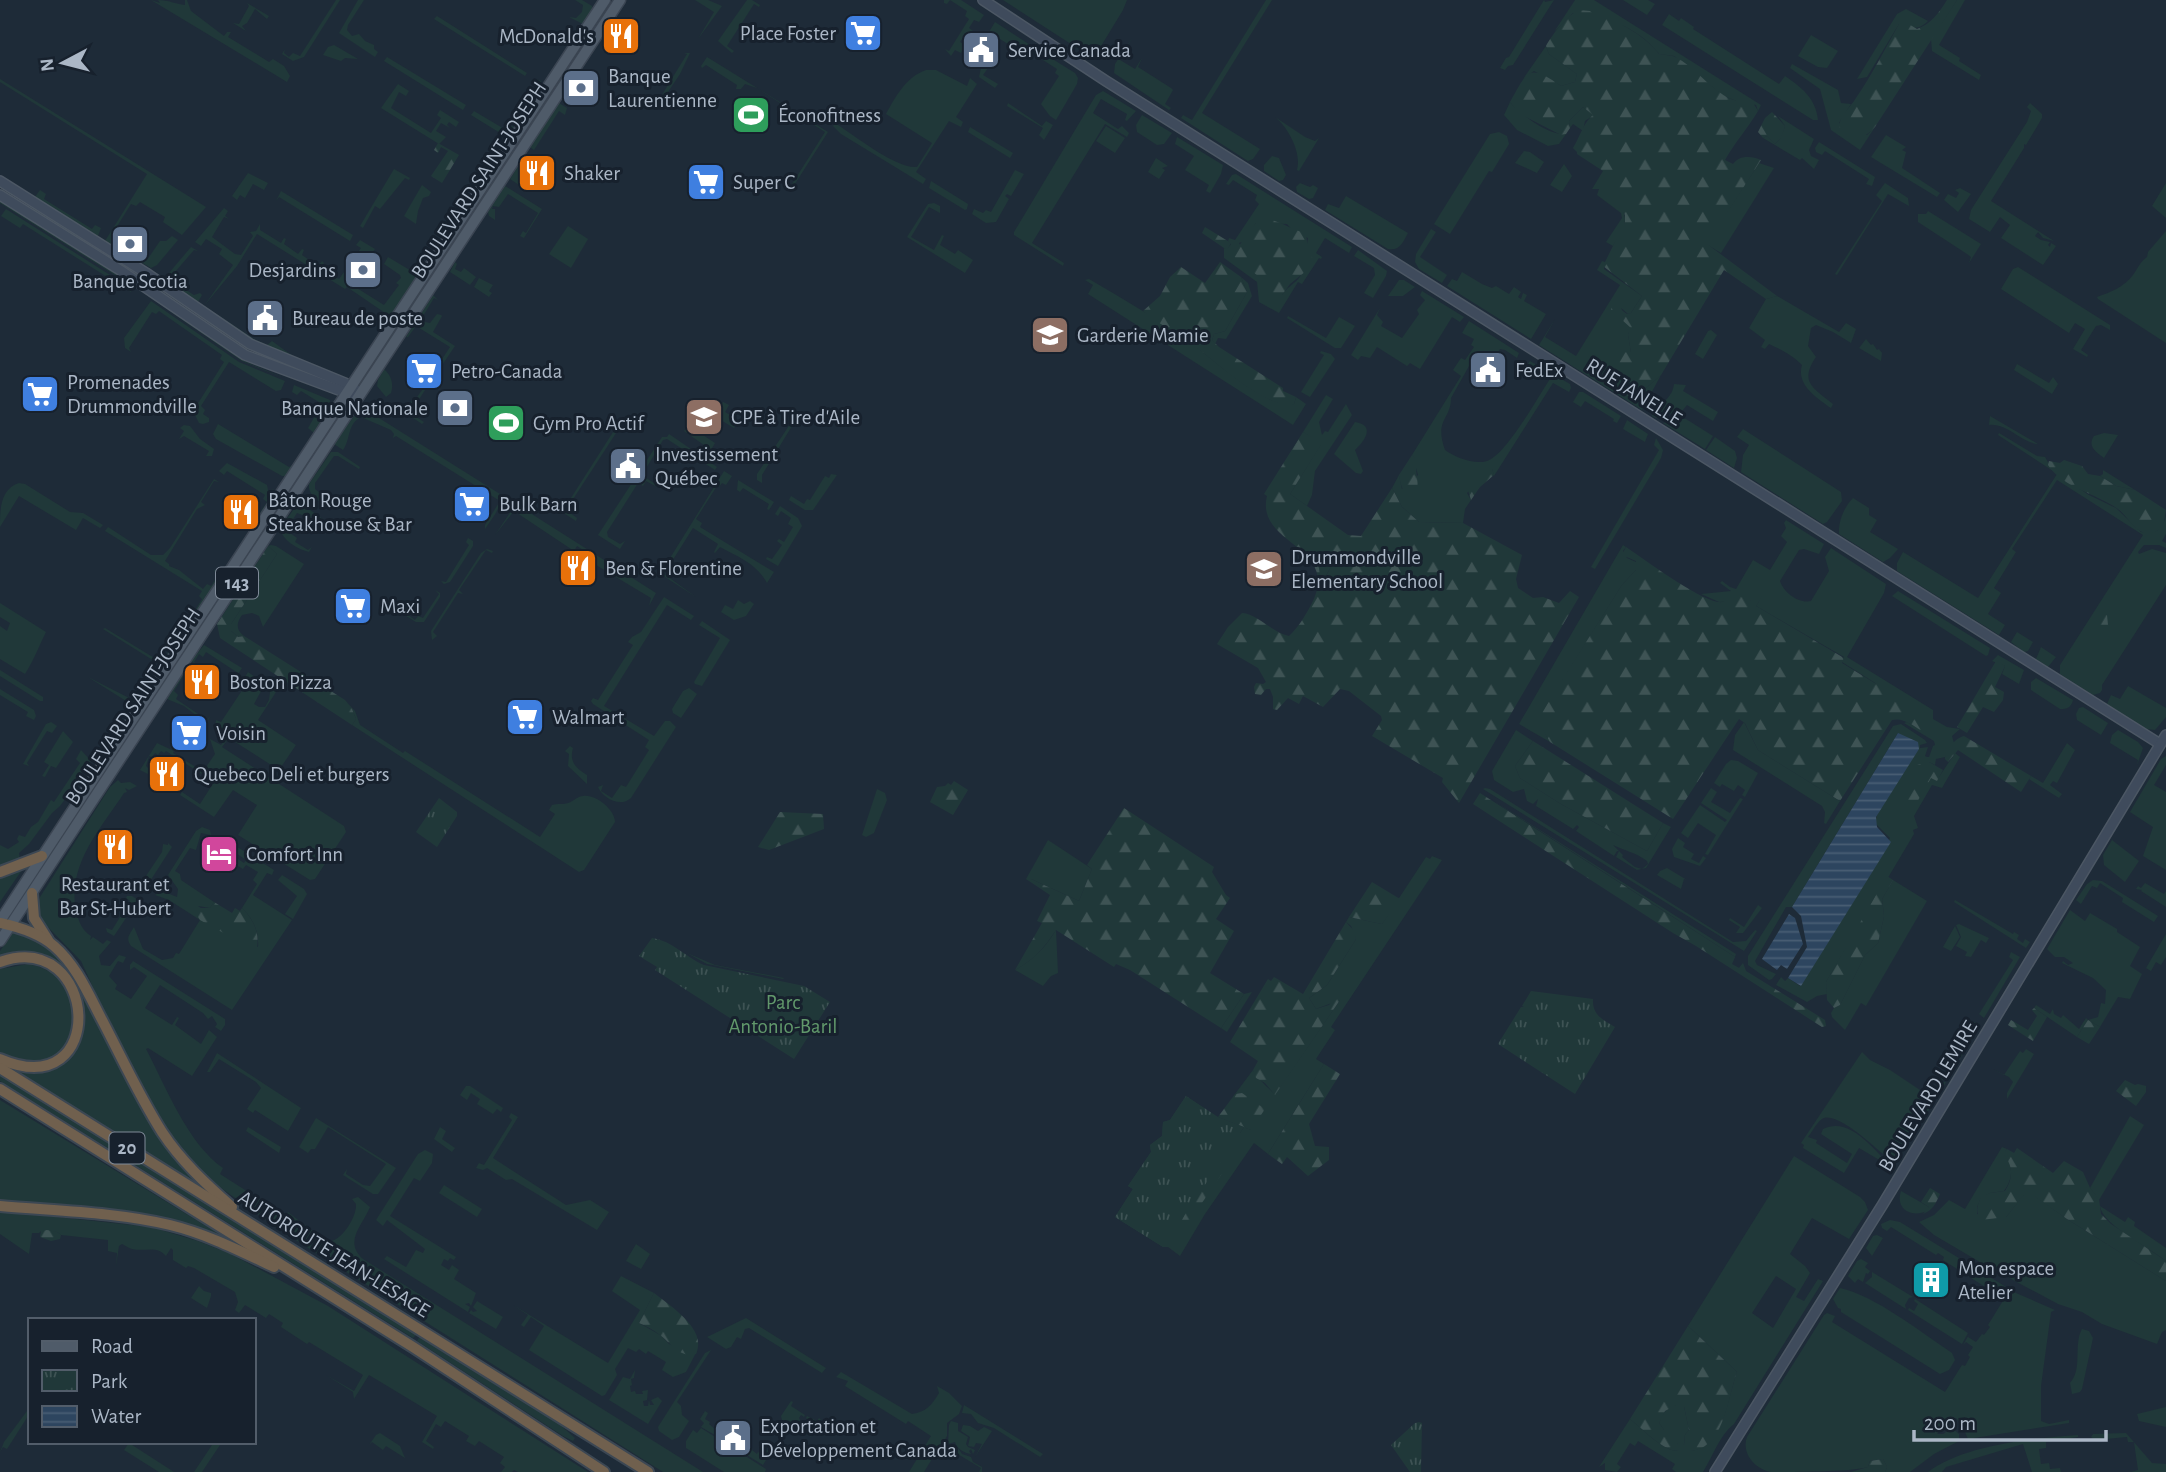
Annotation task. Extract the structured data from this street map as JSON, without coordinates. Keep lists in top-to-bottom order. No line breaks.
{"streets":{"highway":["20","AUTOROUTE JEAN-LESAGE"],"main road":["BOULEVARD SAINT-JOSEPH","RUE JANELLE","143","BOULEVARD LEMIRE"]},"crossings":[["RUE JANELLE","BOULEVARD LEMIRE"]],"parks":["Parc Antonio-Baril"],"places":{"supermarket":["Place Foster","Super C","Petro-Canada","Promenades Drummondville","Bulk Barn","Maxi","Walmart","Voisin"],"restaurant":["McDonald's","Shaker","Bâton Rouge Steakhouse & Bar","Ben & Florentine","Boston Pizza","Quebeco Deli et burgers","Restaurant et Bar St-Hubert"],"public building":["Service Canada","Bureau de poste","FedEx","Investissement Québec","Exportation et Développement Canada"],"bank":["Banque Laurentienne","Banque Scotia","Desjardins","Banque Nationale"],"sports":["Éconofitness","Gym Pro Actif"],"school or university":["Garderie Mamie","CPE à Tire d'Aile","Drummondville Elementary School"],"hotel":["Comfort Inn"],"building":["Mon espace Atelier"]},"legend":["Road","Park","Water"],"scale_bar":"200 m","north":"left"}
